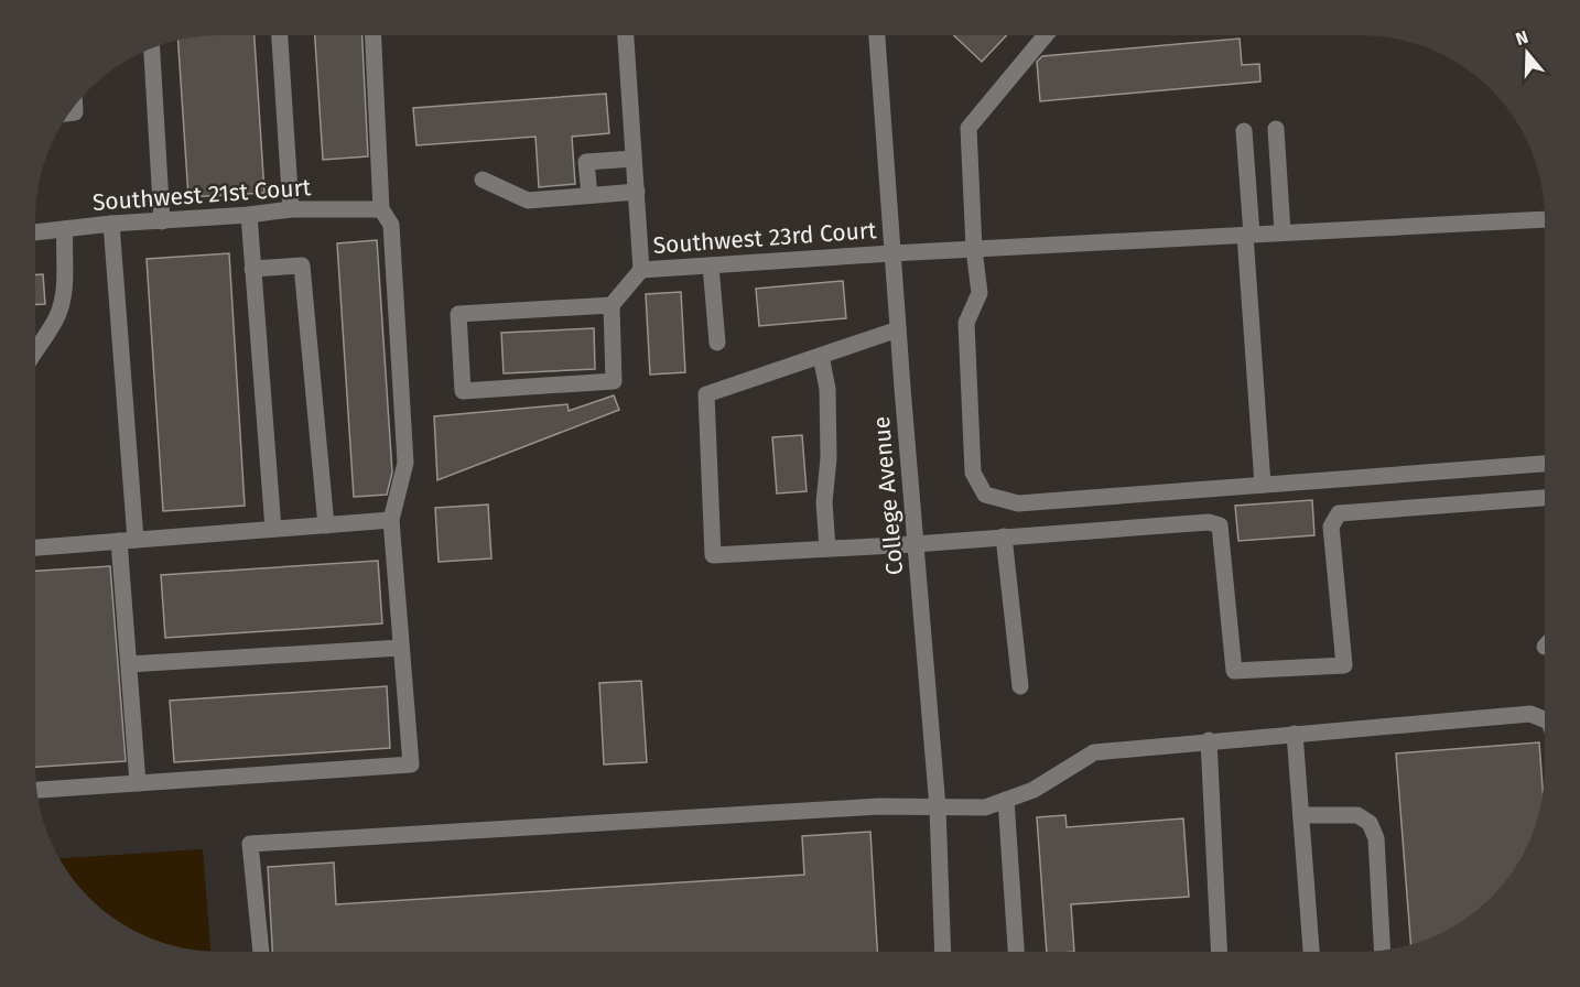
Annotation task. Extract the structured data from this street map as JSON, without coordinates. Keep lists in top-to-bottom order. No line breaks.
{"streets":{"street":["Southwest 21st Court","Southwest 23rd Court","College Avenue"]},"crossings":[["Southwest 23rd Court","College Avenue"]],"north":"top"}
